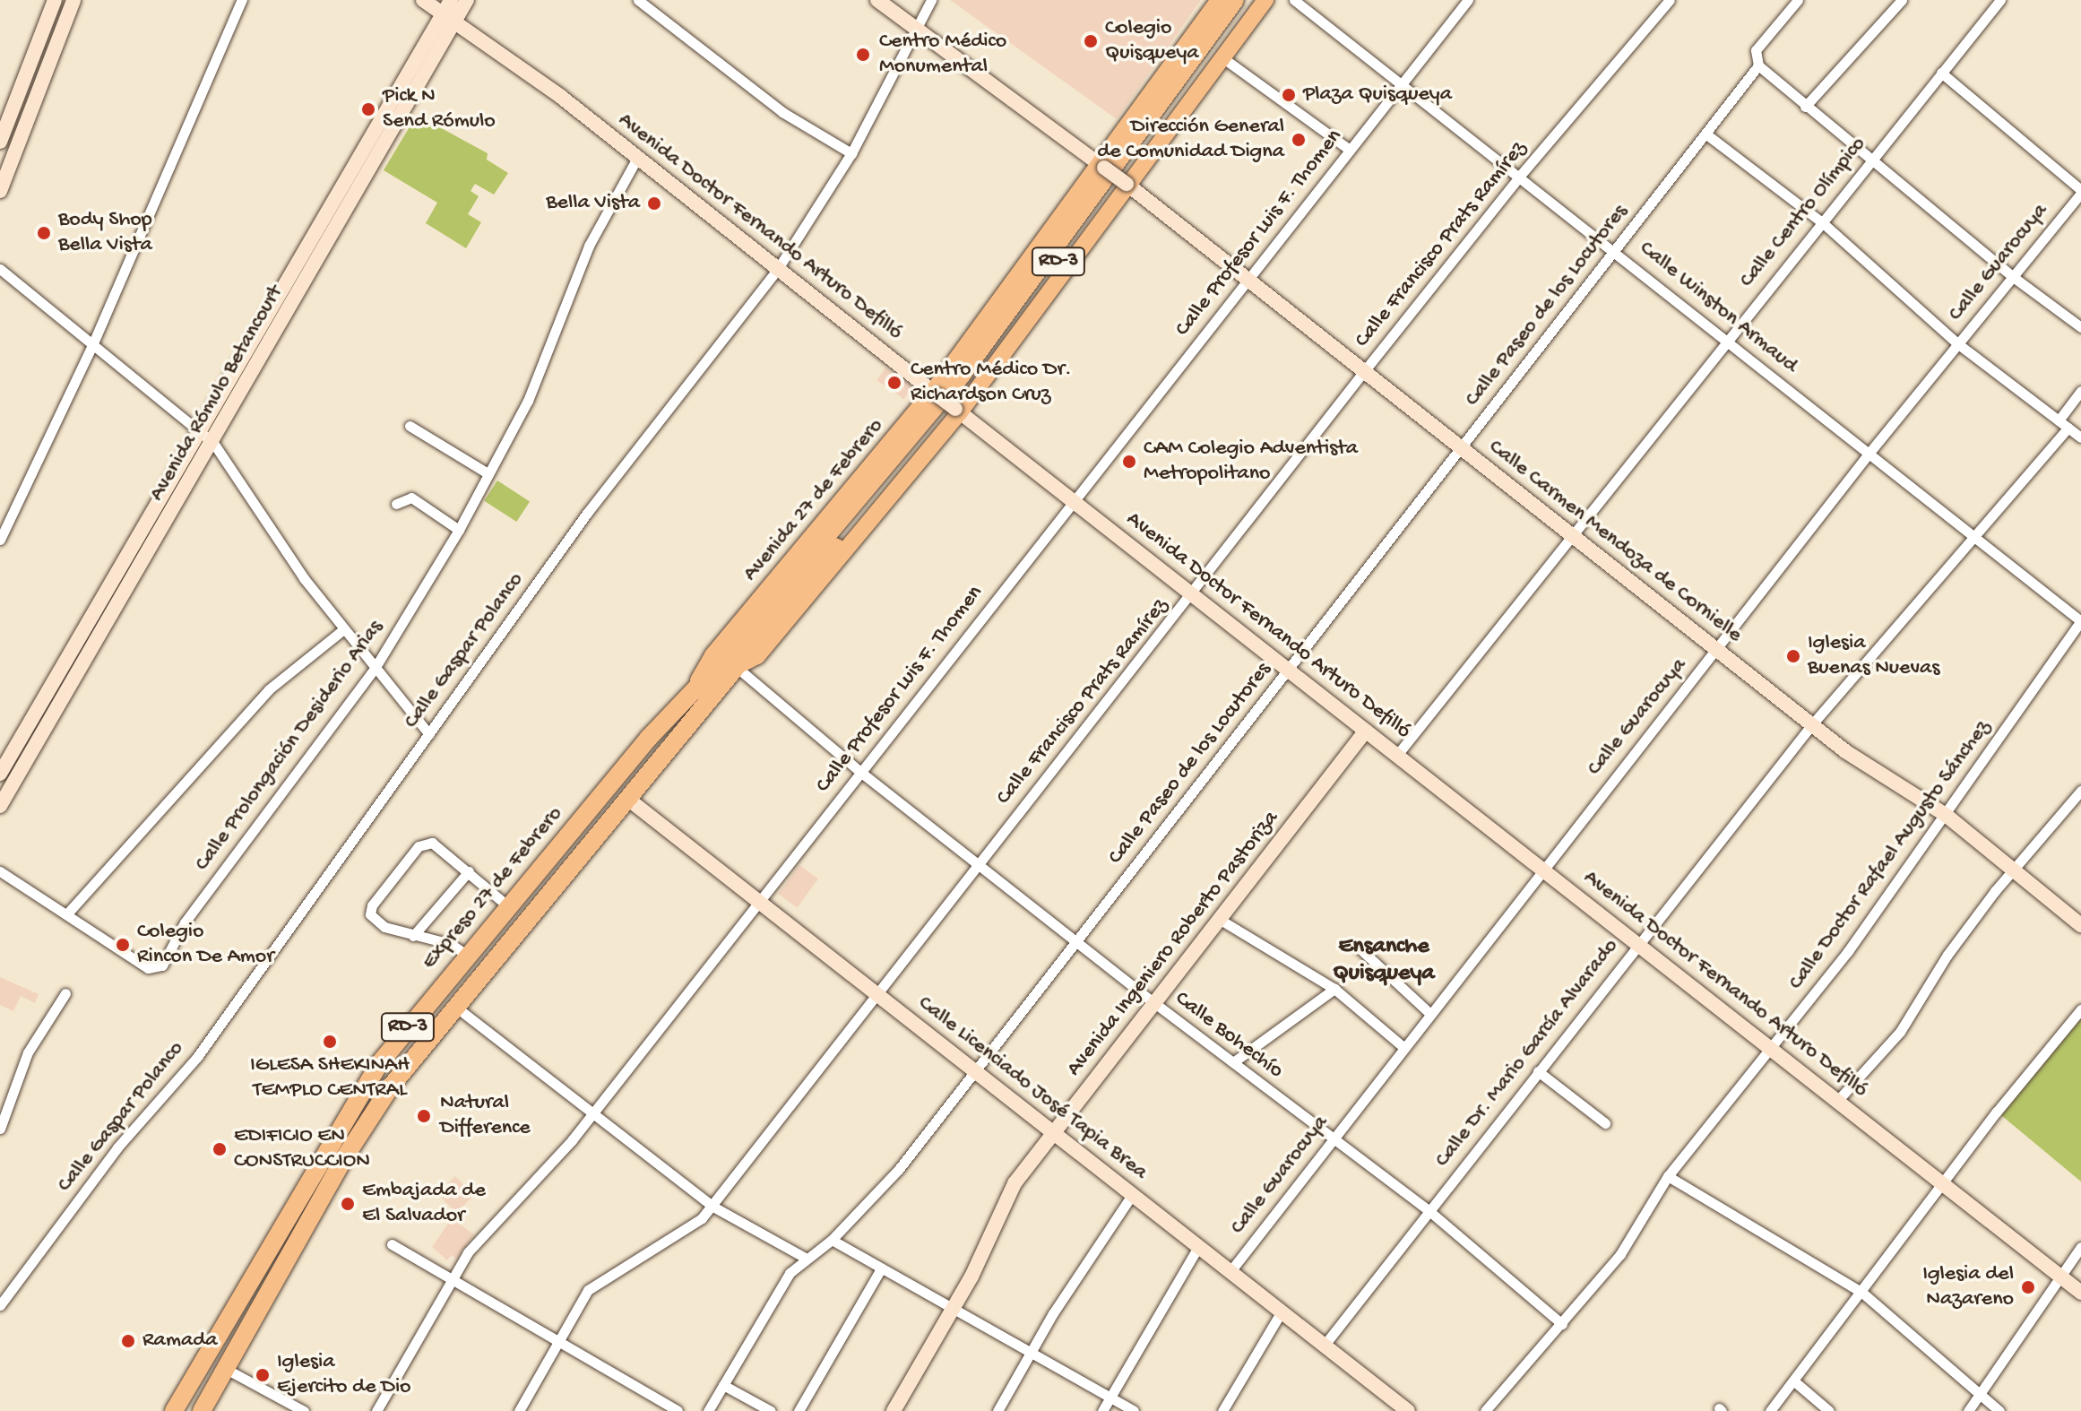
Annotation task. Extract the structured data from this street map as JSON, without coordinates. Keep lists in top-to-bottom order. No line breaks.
{"streets":{"highway":["RD-3","Expreso 27 de Febrero"],"main road":["Avenida 27 de Febrero"],"street":["Calle Centro Olímpico","Avenida Doctor Fernando Arturo Defilló","Calle Profesor Luis F. Thomen","Calle Francisco Prats Ramírez","Calle Guarocuya","Calle Paseo de los Locutores","Calle Winston Armaud","Avenida Rómulo Betancourt","Calle Carmen Mendoza de Cornielle","Calle Gaspar Polanco","Calle Prolongación Desiderio Arias","Calle Doctor Rafael Augusto Sánchez","Avenida Ingeniero Roberto Pastoriza","Calle Bohechío","Calle Dr. Mario García Alvarado","Calle Licenciado José Tapia Brea"]},"crossings":[["Calle Centro Olímpico","Avenida Doctor Fernando Arturo Defilló"],["Calle Centro Olímpico","Calle Winston Armaud"],["Calle Centro Olímpico","Calle Carmen Mendoza de Cornielle"],["Avenida Doctor Fernando Arturo Defilló","Calle Profesor Luis F. Thomen"],["Avenida Doctor Fernando Arturo Defilló","Calle Francisco Prats Ramírez"],["Avenida Doctor Fernando Arturo Defilló","RD-3"],["Avenida Doctor Fernando Arturo Defilló","Calle Guarocuya"],["Avenida Doctor Fernando Arturo Defilló","Calle Paseo de los Locutores"],["Avenida Doctor Fernando Arturo Defilló","Avenida Rómulo Betancourt"],["Avenida Doctor Fernando Arturo Defilló","Avenida 27 de Febrero"],["Avenida Doctor Fernando Arturo Defilló","Calle Gaspar Polanco"],["Avenida Doctor Fernando Arturo Defilló","Calle Prolongación Desiderio Arias"],["Avenida Doctor Fernando Arturo Defilló","Calle Doctor Rafael Augusto Sánchez"],["Avenida Doctor Fernando Arturo Defilló","Avenida Ingeniero Roberto Pastoriza"],["Avenida Doctor Fernando Arturo Defilló","Calle Dr. Mario García Alvarado"],["Calle Profesor Luis F. Thomen","Calle Winston Armaud"],["Calle Profesor Luis F. Thomen","Calle Carmen Mendoza de Cornielle"],["Calle Profesor Luis F. Thomen","Calle Bohechío"],["Calle Profesor Luis F. Thomen","Calle Licenciado José Tapia Brea"],["Calle Francisco Prats Ramírez","Calle Winston Armaud"],["Calle Francisco Prats Ramírez","Calle Carmen Mendoza de Cornielle"],["Calle Francisco Prats Ramírez","Calle Bohechío"],["Calle Francisco Prats Ramírez","Calle Licenciado José Tapia Brea"],["RD-3","Calle Carmen Mendoza de Cornielle"],["RD-3","Expreso 27 de Febrero"],["RD-3","Calle Bohechío"],["RD-3","Calle Licenciado José Tapia Brea"],["Calle Guarocuya","Calle Winston Armaud"],["Calle Guarocuya","Calle Carmen Mendoza de Cornielle"],["Calle Guarocuya","Calle Bohechío"],["Calle Guarocuya","Calle Licenciado José Tapia Brea"],["Calle Paseo de los Locutores","Calle Winston Armaud"],["Calle Paseo de los Locutores","Calle Carmen Mendoza de Cornielle"],["Calle Paseo de los Locutores","Calle Bohechío"],["Calle Paseo de los Locutores","Calle Licenciado José Tapia Brea"],["Calle Winston Armaud","Calle Doctor Rafael Augusto Sánchez"],["Calle Winston Armaud","Calle Dr. Mario García Alvarado"],["Avenida 27 de Febrero","Calle Carmen Mendoza de Cornielle"],["Avenida 27 de Febrero","Expreso 27 de Febrero"],["Calle Carmen Mendoza de Cornielle","Calle Doctor Rafael Augusto Sánchez"],["Calle Carmen Mendoza de Cornielle","Calle Dr. Mario García Alvarado"],["Calle Doctor Rafael Augusto Sánchez","Calle Bohechío"],["Avenida Ingeniero Roberto Pastoriza","Calle Bohechío"],["Avenida Ingeniero Roberto Pastoriza","Calle Licenciado José Tapia Brea"],["Calle Bohechío","Calle Dr. Mario García Alvarado"],["Calle Dr. Mario García Alvarado","Calle Licenciado José Tapia Brea"]],"districts":["Ensanche Quisqueya"],"places":["Colegio Quisqueya","Centro Médico Monumental","Plaza Quisqueya","Pick N Send Rómulo","Dirección General de Comunidad Digna","Bella Vista","Body Shop Bella Vista","Centro Médico Dr. Richardson Cruz","CAM Colegio Adventista Metropolitano","Iglesia Buenas Nuevas","Colegio Rincon De Amor","IGLESA SHEKINAH TEMPLO CENTRAL","Natural Difference","EDIFICIO EN CONSTRUCCION","Embajada de El Salvador","Iglesia del Nazareno","Ramada","Iglesia Ejercito de Dio"]}
